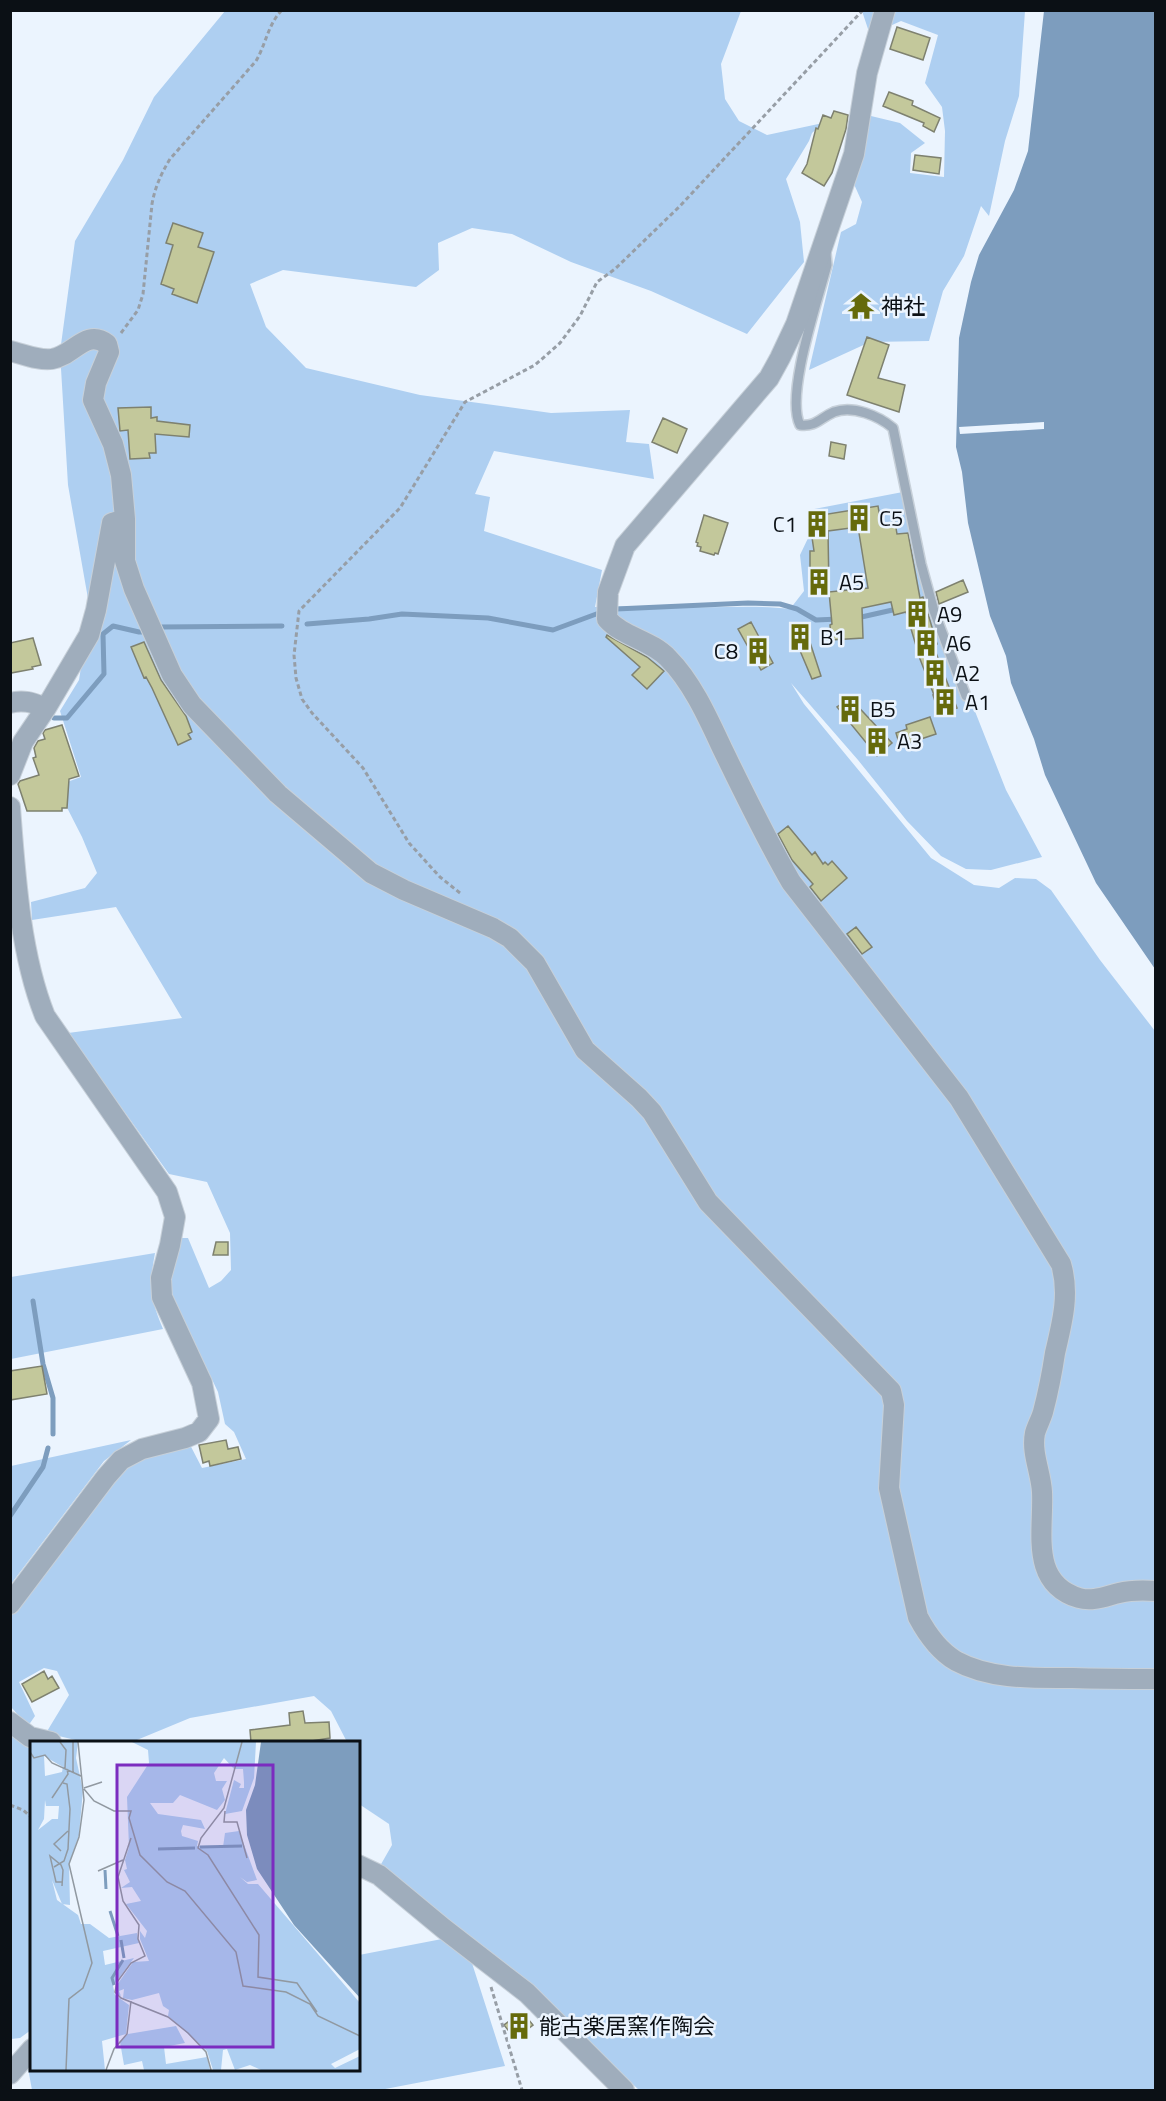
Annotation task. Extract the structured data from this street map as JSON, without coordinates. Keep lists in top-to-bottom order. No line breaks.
{"places":{"temple":["神社"],"building":["C5","C1","A5","A9","B1","A6","C8","A2","A1","B5","A3","能古楽居窯作陶会"]}}
